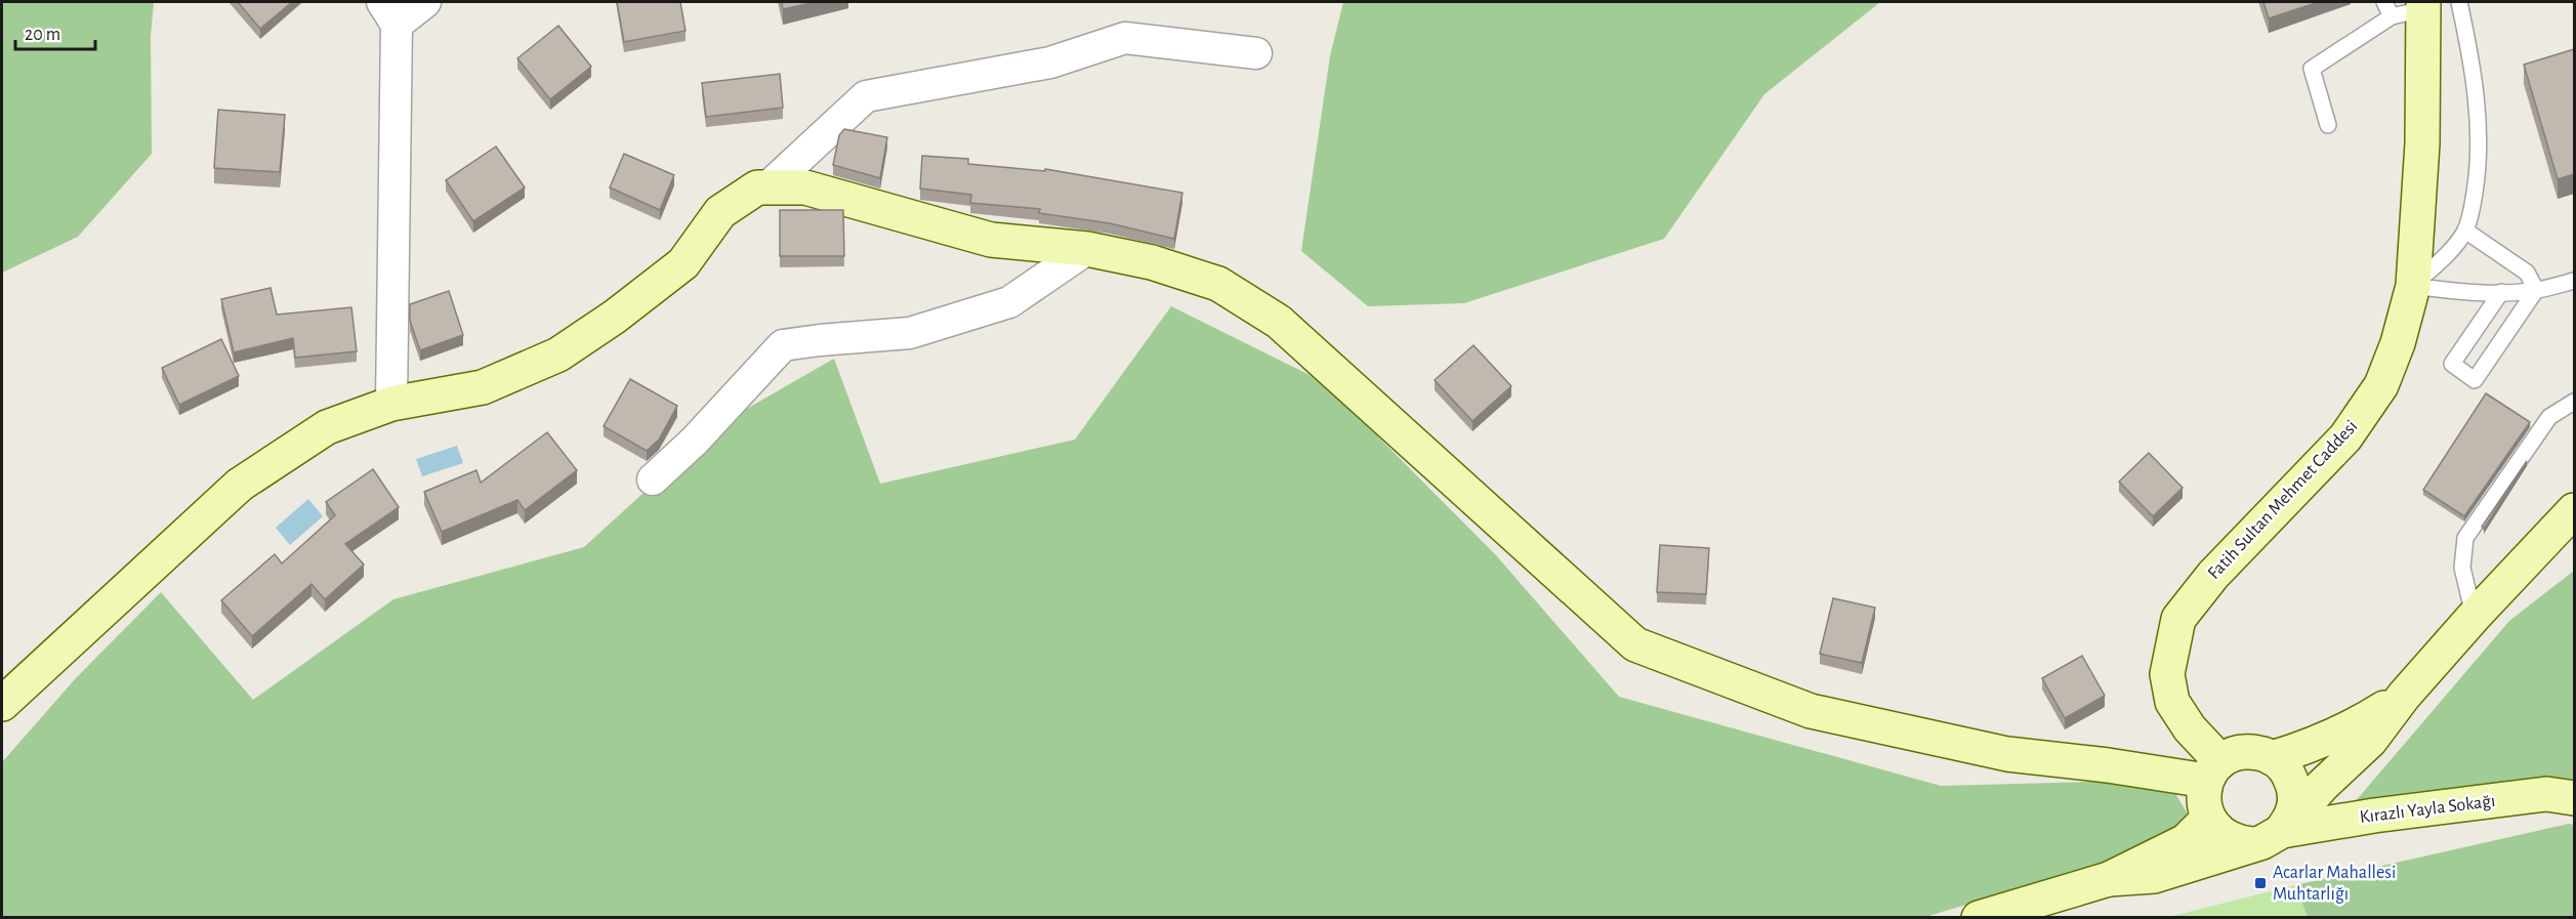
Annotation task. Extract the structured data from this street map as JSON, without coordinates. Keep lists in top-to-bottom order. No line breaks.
{"streets":{"street":["Fatih Sultan Mehmet Caddesi","Kırazlı Yayla Sokağı"]},"crossings":[["Fatih Sultan Mehmet Caddesi","Kırazlı Yayla Sokağı"]],"places":{"transit":["Acarlar Mahallesi Muhtarlığı"]},"scale_bar":"20 m"}
